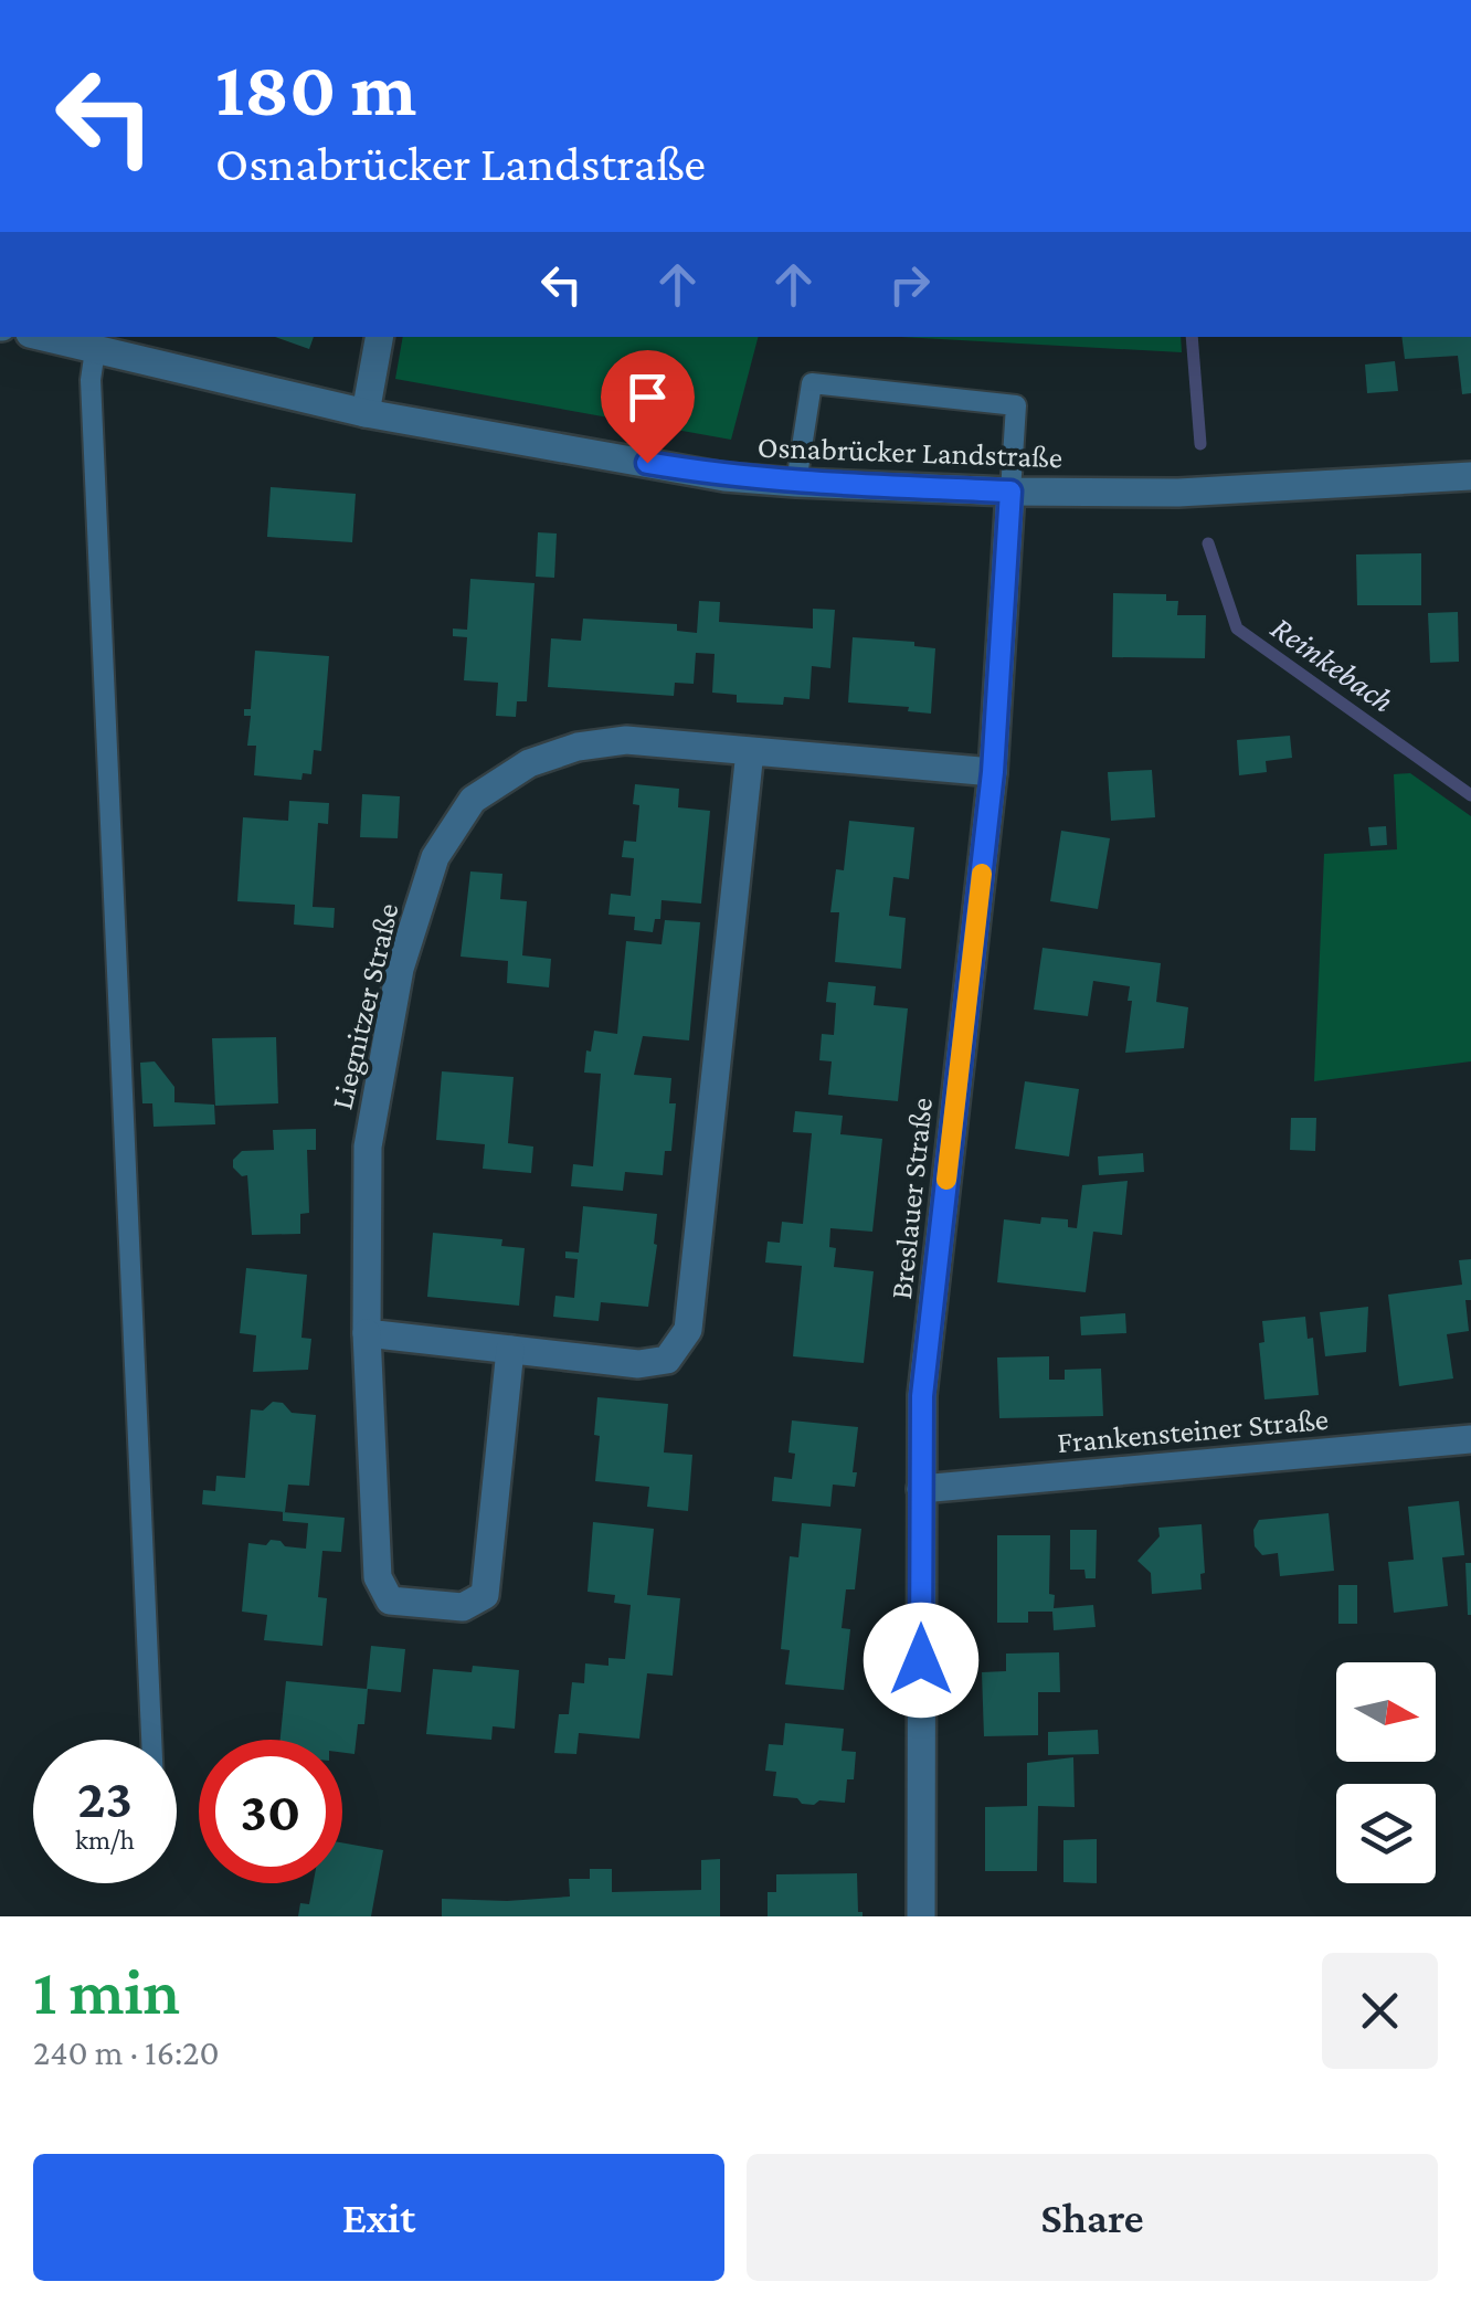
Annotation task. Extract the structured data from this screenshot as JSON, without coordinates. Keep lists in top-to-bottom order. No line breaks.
{"streets":{"street":["Osnabrücker Landstraße","Liegnitzer Straße","Breslauer Straße","Frankensteiner Straße"]},"crossings":[["Osnabrücker Landstraße","Breslauer Straße"],["Liegnitzer Straße","Breslauer Straße"],["Breslauer Straße","Frankensteiner Straße"]],"water":["Reinkebach"],"north":"right","page":{"turn":["180 m","Osnabrücker Landstraße"],"speed":"23 km/h","limit":"30","heading":["1 min","240 m · 16:20"],"buttons":["Exit","Share"]}}
